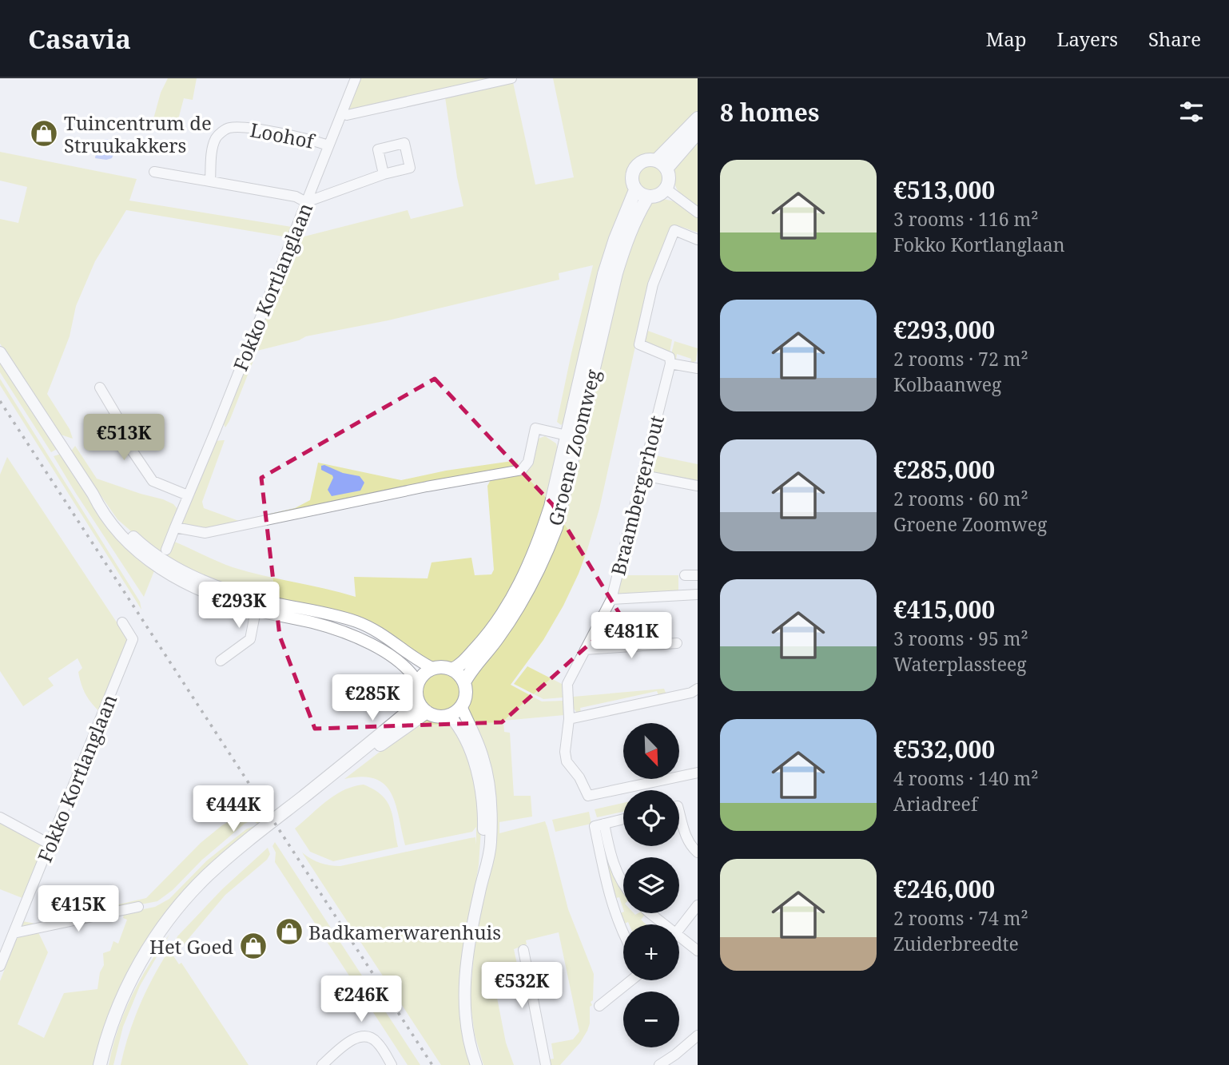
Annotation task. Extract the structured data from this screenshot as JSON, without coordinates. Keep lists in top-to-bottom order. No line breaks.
{"streets":{"main road":["Groene Zoomweg"],"street":["Loohof","Fokko Kortlanglaan","Braambergerhout"]},"crossings":[["Loohof","Fokko Kortlanglaan"]],"places":{"shop":["Tuincentrum de Struukakkers","Badkamerwarenhuis","Het Goed"]},"north":"bottom right","page":{"header":"Casavia","nav":["Map","Layers","Share"],"heading":"8 homes","list":[{"name":"€513,000","note":"3 rooms · 116 m² · Fokko Kortlanglaan"},{"name":"€293,000","note":"2 rooms · 72 m² · Kolbaanweg"},{"name":"€285,000","note":"2 rooms · 60 m² · Groene Zoomweg"},{"name":"€415,000","note":"3 rooms · 95 m² · Waterplassteeg"},{"name":"€532,000","note":"4 rooms · 140 m² · Ariadreef"},{"name":"€246,000","note":"2 rooms · 74 m² · Zuiderbreedte"}],"price":["€513K","€293K","€481K","€285K","€444K","€415K","€532K","€246K"],"map_buttons":["+","−"]}}
